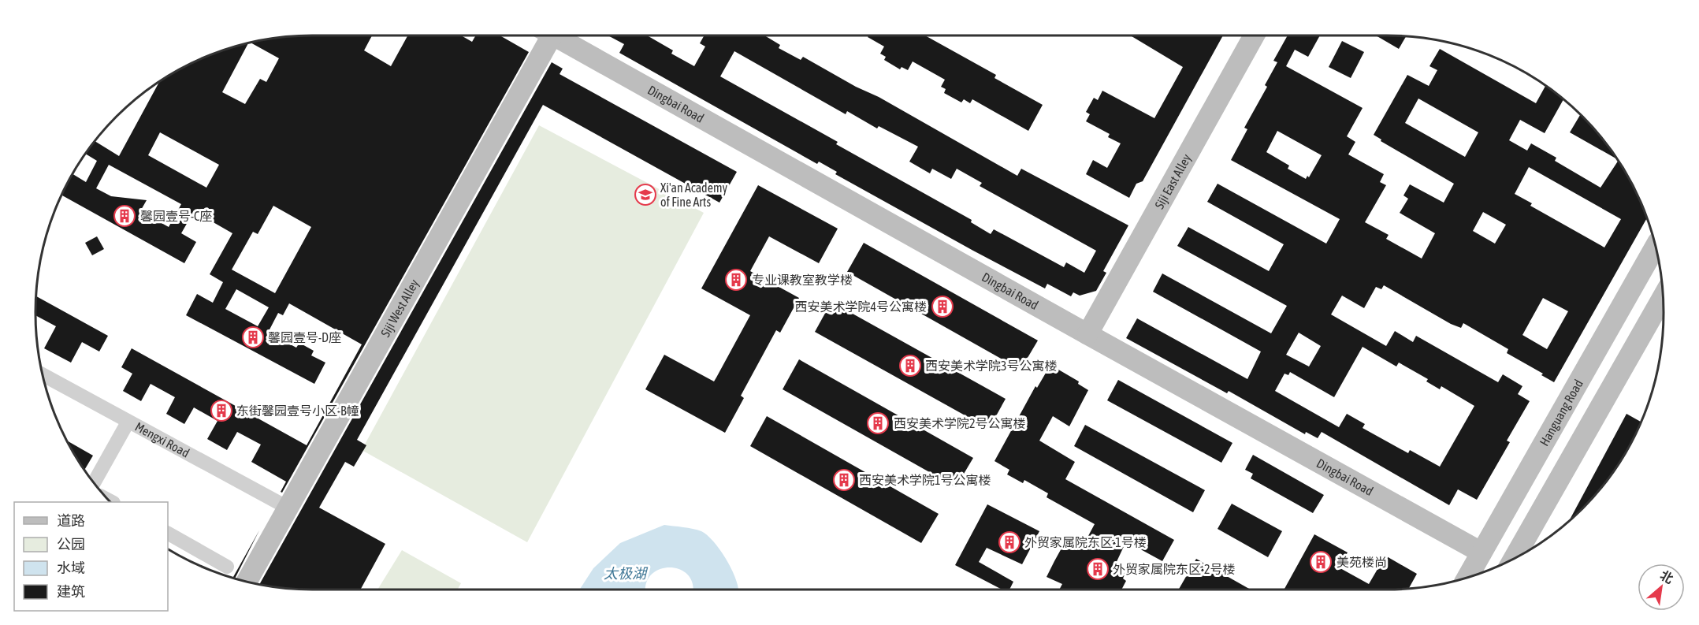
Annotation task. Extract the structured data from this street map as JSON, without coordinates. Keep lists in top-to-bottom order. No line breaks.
{"streets":{"street":["Dingbai Road","Siji East Alley","Siji West Alley","Hanguang Road","Mengxi Road"]},"crossings":[["Dingbai Road","Siji East Alley"],["Dingbai Road","Hanguang Road"],["Siji West Alley","Mengxi Road"]],"water":["太极湖"],"places":{"school or university":["Xi'an Academy of Fine Arts"],"building":["馨园壹号-C座","专业课教室教学楼","西安美术学院4号公寓楼","馨园壹号-D座","西安美术学院3号公寓楼","东街馨园壹号小区-B幢","西安美术学院2号公寓楼","西安美术学院1号公寓楼","外贸家属院东区-1号楼","美苑楼尚","外贸家属院东区-2号楼"]},"legend":["道路","公园","水域","建筑"],"north":"top right"}
